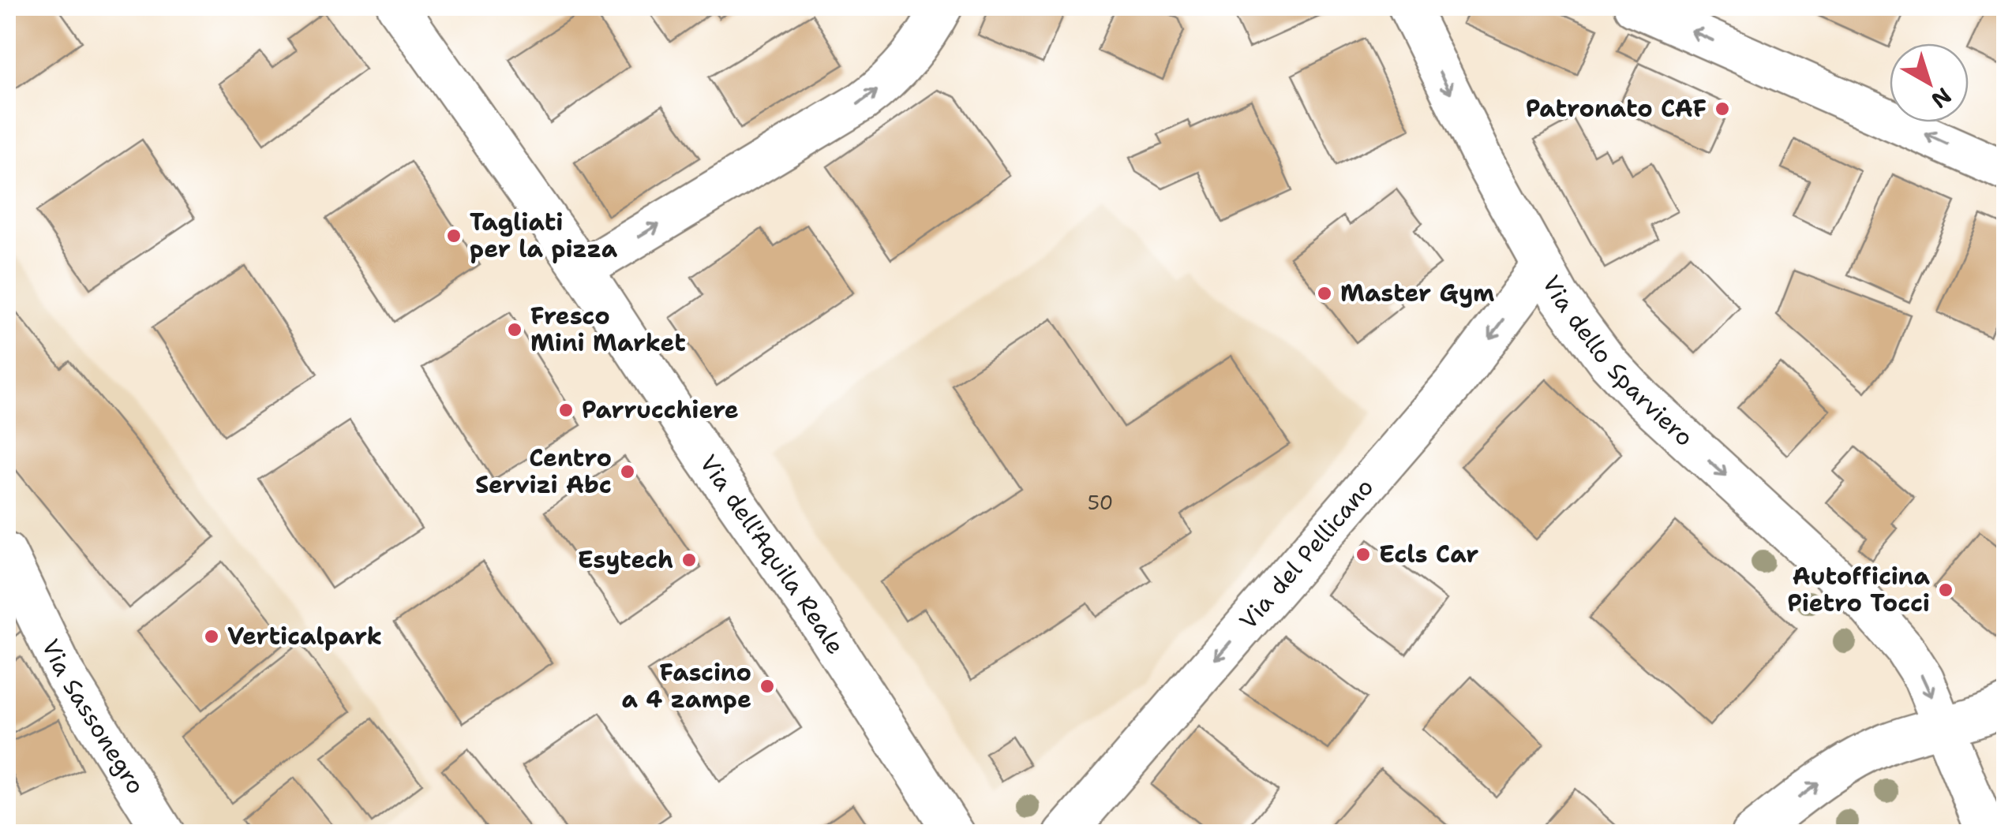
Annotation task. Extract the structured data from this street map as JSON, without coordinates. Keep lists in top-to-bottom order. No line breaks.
{"streets":{"street":["Via dello Sparviero","Via del Pellicano","Via dell'Aquila Reale","Via Sassonegro"]},"crossings":[["Via dello Sparviero","Via del Pellicano"]],"one_way":["Via dello Sparviero","Via del Pellicano"],"places":["Patronato CAF","Tagliati per la pizza","Master Gym","Fresco Mini Market","Parrucchiere","Centro Servizi Abc","Ecls Car","Esytech","Autofficina Pietro Tocci","Verticalpark","Fascino a 4 zampe"],"house_numbers":["50"],"north":"bottom right"}
